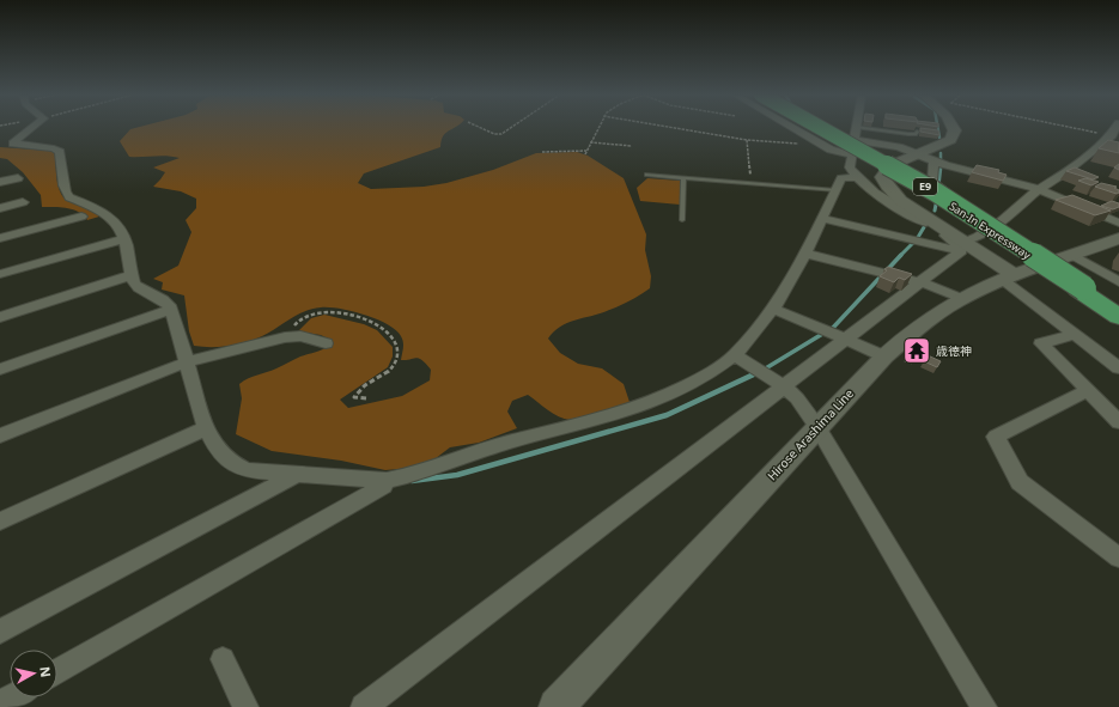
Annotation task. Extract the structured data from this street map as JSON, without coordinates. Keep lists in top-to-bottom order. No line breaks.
{"streets":{"highway":["E9","San-In Expressway"],"main road":["Hirose Arashima Line"]},"places":{"temple":["歳徳神"]},"north":"right"}
